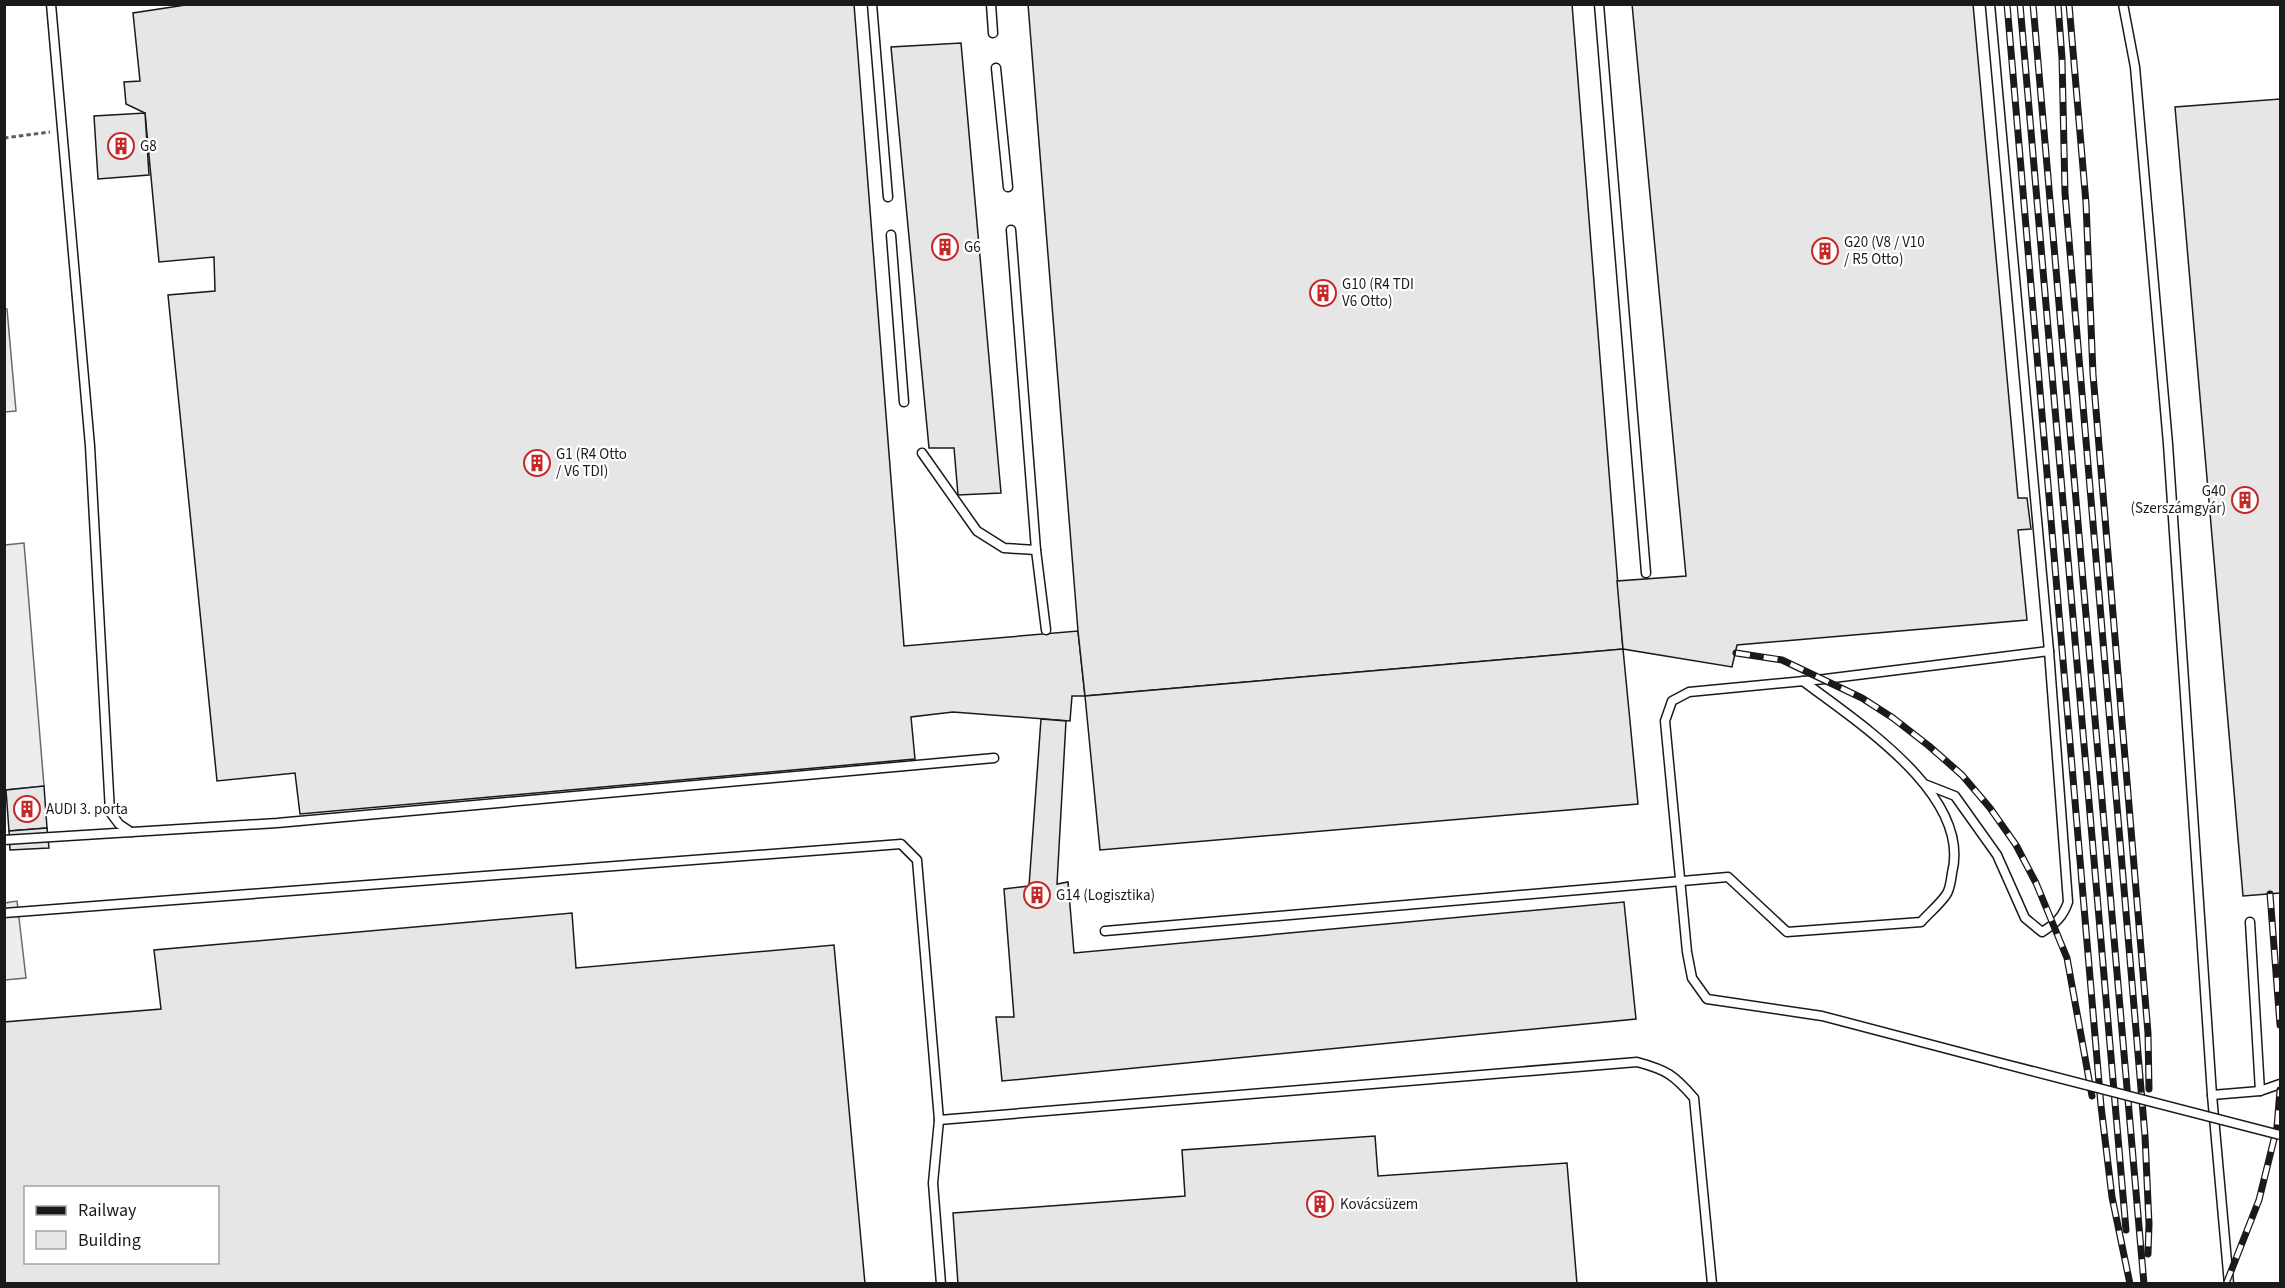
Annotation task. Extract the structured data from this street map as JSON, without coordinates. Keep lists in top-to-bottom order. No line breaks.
{"places":{"building":["G8","G6","G20 (V8 / V10 / R5 Otto)","G10 (R4 TDI V6 Otto)","G1 (R4 Otto / V6 TDI)","G40 (Szerszámgyár)","AUDI 3. porta","G14 (Logisztika)","Kovácsüzem"]},"legend":["Railway","Building"]}
